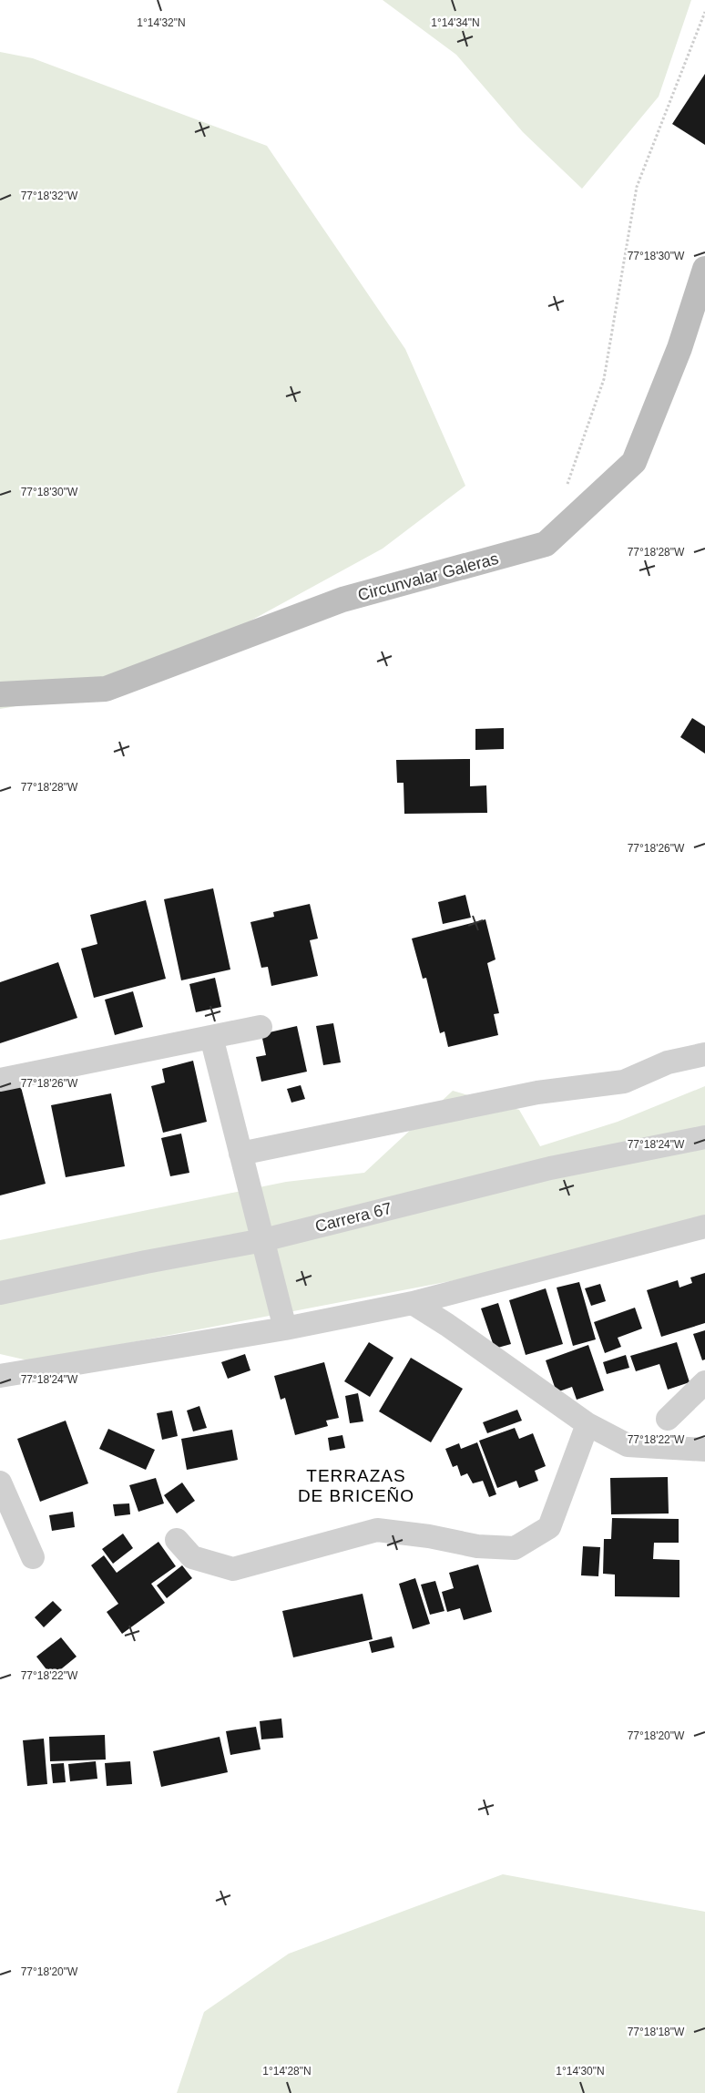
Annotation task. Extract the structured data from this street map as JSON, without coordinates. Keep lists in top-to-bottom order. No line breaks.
{"streets":{"main road":["Circunvalar Galeras"],"street":["Carrera 67"]},"districts":["TERRAZAS DE BRICEÑO"],"coordinates":["1°14'32\"N","1°14'34\"N","77°18'32\"W","77°18'30\"W","77°18'28\"W","77°18'26\"W","77°18'24\"W","77°18'22\"W","77°18'20\"W","77°18'18\"W","1°14'28\"N","1°14'30\"N"]}
